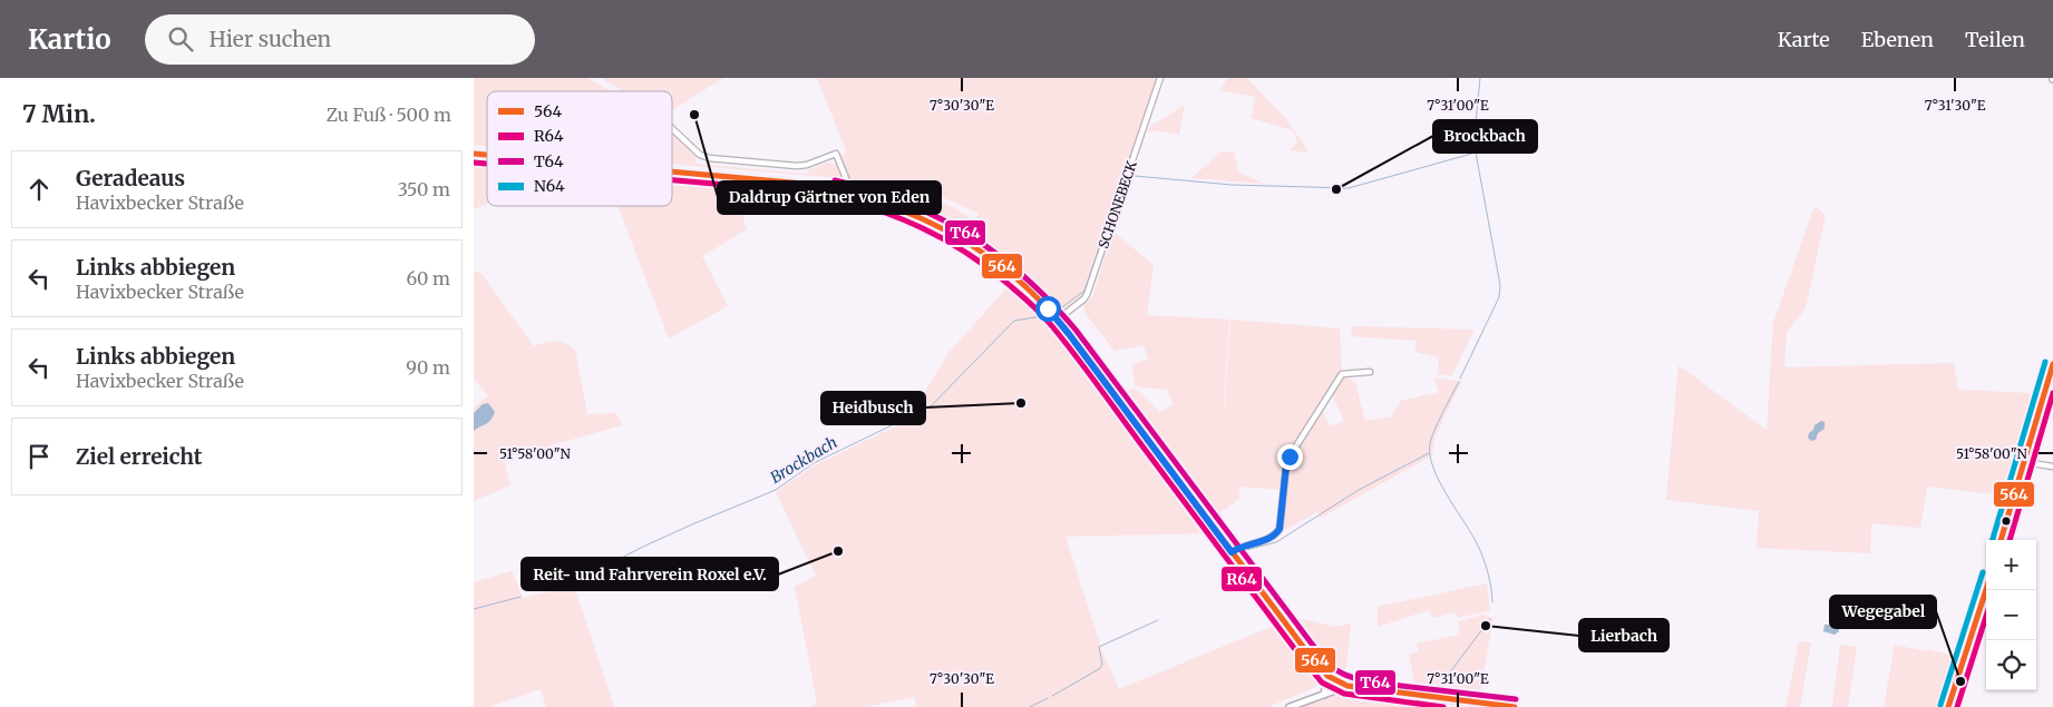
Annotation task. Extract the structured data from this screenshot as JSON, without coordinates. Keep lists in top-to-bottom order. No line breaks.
{"streets":{"street":["SCHONEBECK"]},"water":["Brockbach"],"places":["Daldrup Gärtner von Eden","Brockbach","Heidbusch","Reit- und Fahrverein Roxel e.V.","Lierbach","Wegegabel"],"lines":["transit line 564","transit line R64","transit line T64","transit line N64"],"legend":["564","R64","T64","N64"],"page":{"header":"Kartio","search":"Hier suchen","nav":["Karte","Ebenen","Teilen"],"heading":["7 Min.","Zu Fuß · 500 m"],"list":[["Geradeaus","Havixbecker Straße","350 m"],["Links abbiegen","Havixbecker Straße","60 m"],["Links abbiegen","Havixbecker Straße","90 m"],"Ziel erreicht"],"map_buttons":["+","−"]},"coordinates":["7°30'30\"E","7°31'00\"E","7°31'30\"E","51°58'00\"N"]}
